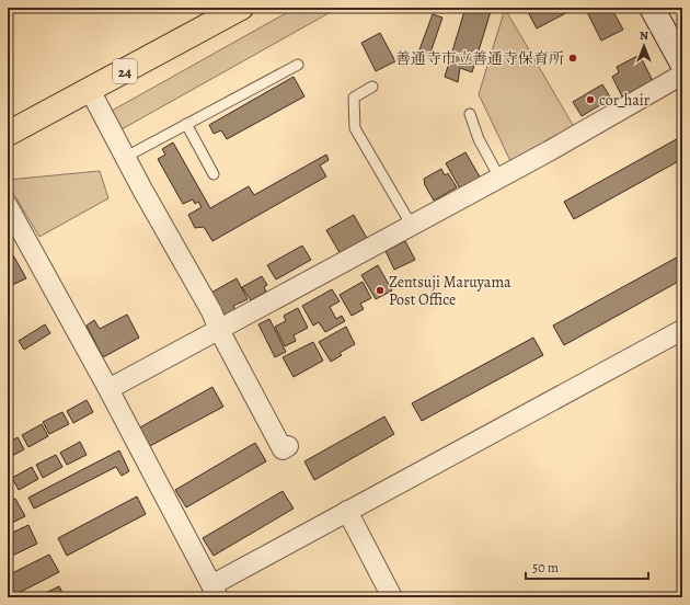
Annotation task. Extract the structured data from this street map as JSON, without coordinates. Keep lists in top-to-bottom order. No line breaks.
{"streets":{"main road":["24"]},"places":["善通寺市立善通寺保育所","cor_hair","Zentsuji Maruyama Post Office"],"scale_bar":"50 m","north":"top"}
